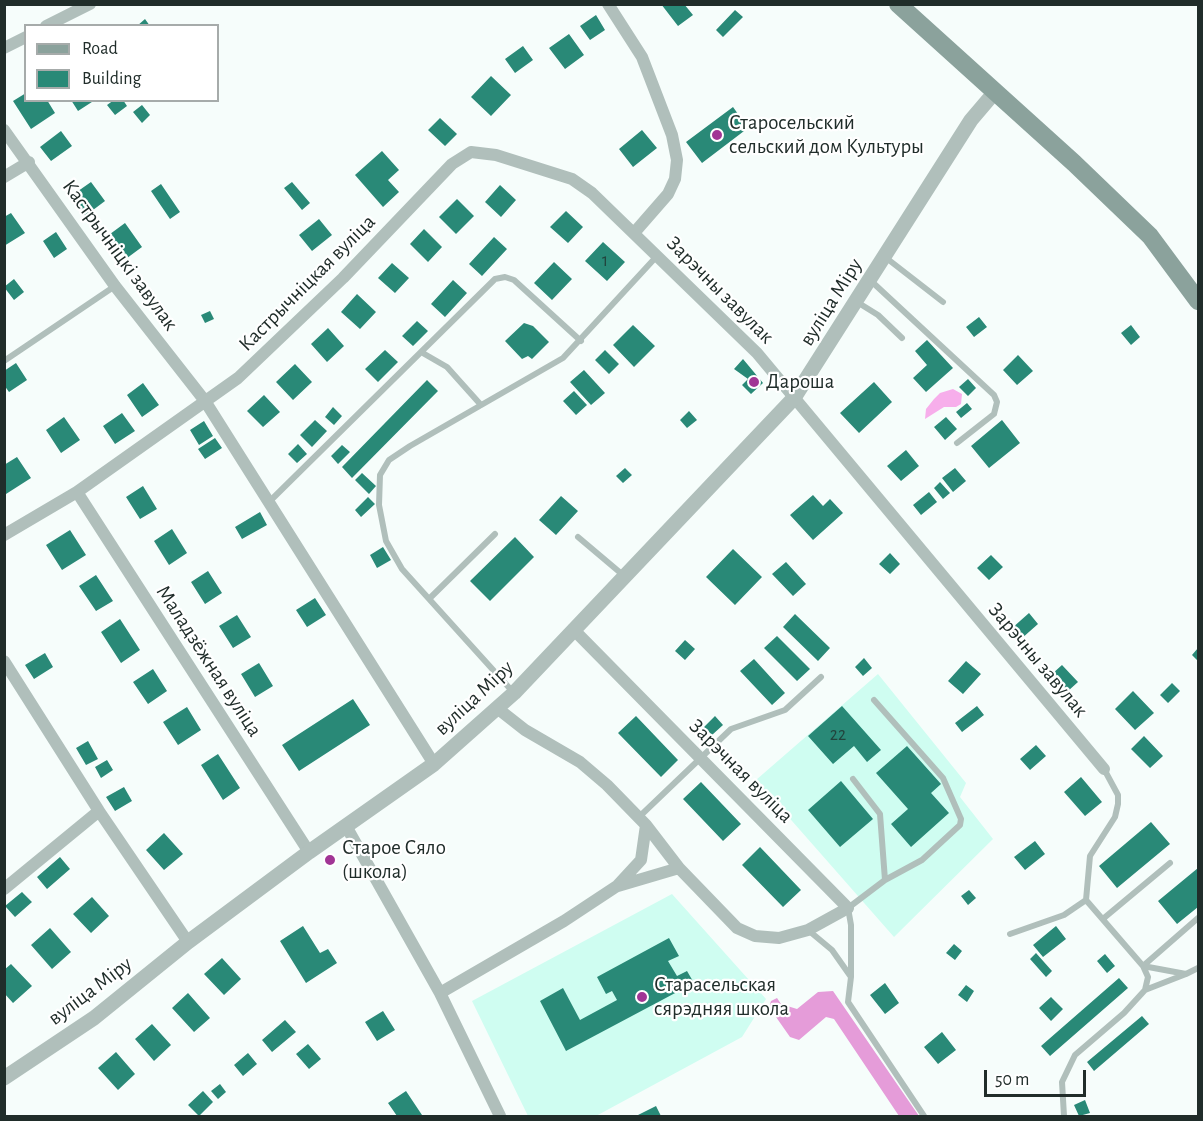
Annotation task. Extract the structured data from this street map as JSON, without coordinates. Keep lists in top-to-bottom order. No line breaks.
{"streets":{"street":["Кастрычніцкі завулак","Кастрычніцкая вуліца","Зарэчны завулак","вуліца Міру","Маладзёжная вуліца","Зарэчная вуліца"]},"crossings":[["Кастрычніцкі завулак","Кастрычніцкая вуліца"],["Кастрычніцкі завулак","вуліца Міру"],["Кастрычніцкая вуліца","Зарэчны завулак"],["Кастрычніцкая вуліца","Маладзёжная вуліца"],["Зарэчны завулак","вуліца Міру"],["вуліца Міру","Маладзёжная вуліца"],["вуліца Міру","Зарэчная вуліца"]],"places":["Старосельский сельский дом Культуры","Дароша","Старое Сяло (школа)","Старасельская сярэдняя школа"],"house_numbers":["1","22"],"legend":["Road","Building"],"scale_bar":"50 m"}
